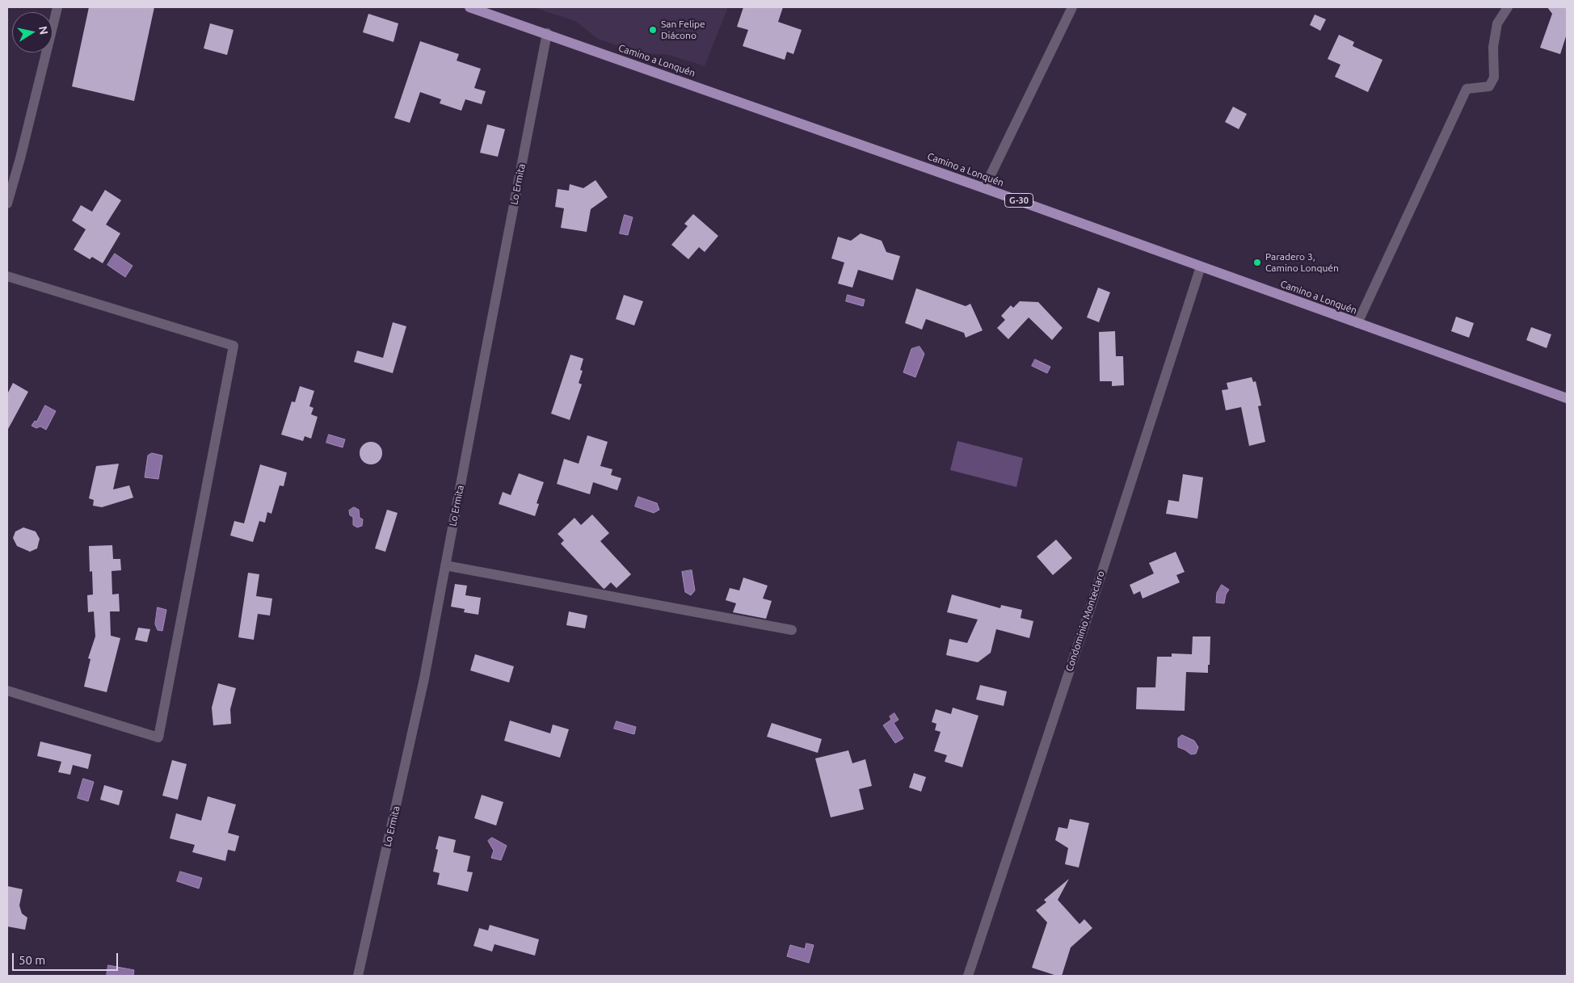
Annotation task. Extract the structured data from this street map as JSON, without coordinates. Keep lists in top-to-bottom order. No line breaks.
{"streets":{"main road":["Camino a Lonquén","G-30"],"street":["Lo Ermita","Condominio Monteclaro"]},"crossings":[["Camino a Lonquén","Lo Ermita"],["Camino a Lonquén","Condominio Monteclaro"]],"places":["San Felipe Diácono","Paradero 3, Camino Lonquén"],"scale_bar":"50 m","north":"right"}
